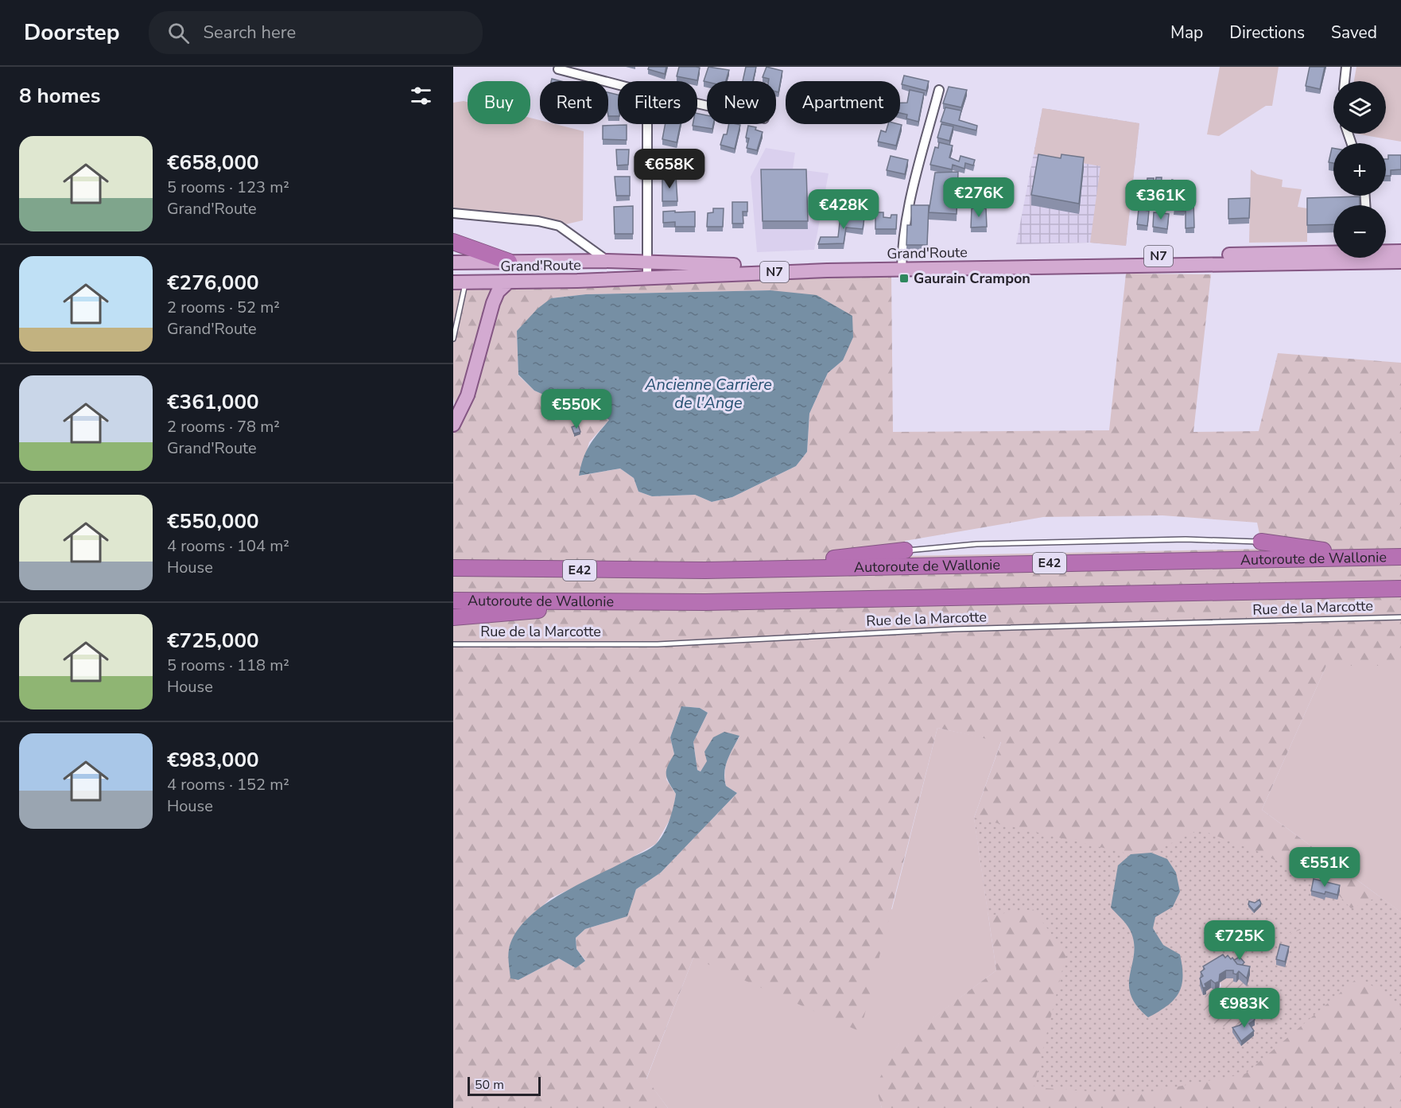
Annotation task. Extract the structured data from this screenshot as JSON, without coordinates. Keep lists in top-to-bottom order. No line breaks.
{"streets":{"highway":["Autoroute de Wallonie","E42"],"main road":["Grand'Route","N7"],"lane":["Rue de la Marcotte"]},"water":["Ancienne Carrière de l'Ange"],"places":{"transit":["Gaurain Crampon"]},"scale_bar":"50 m","page":{"header":"Doorstep","search":"Search here","nav":["Map","Directions","Saved"],"heading":"8 homes","map_buttons":["+","−"],"chip":["Buy","Rent","Filters","New","Apartment"],"list":[{"name":"€658,000","note":"5 rooms · 123 m² · Grand'Route"},{"name":"€276,000","note":"2 rooms · 52 m² · Grand'Route"},{"name":"€361,000","note":"2 rooms · 78 m² · Grand'Route"},{"name":"€550,000","note":"4 rooms · 104 m² · House"},{"name":"€725,000","note":"5 rooms · 118 m² · House"},{"name":"€983,000","note":"4 rooms · 152 m² · House"}],"price":["€658K","€276K","€361K","€428K","€550K","€551K","€725K","€983K"],"scale":"50 m"}}
